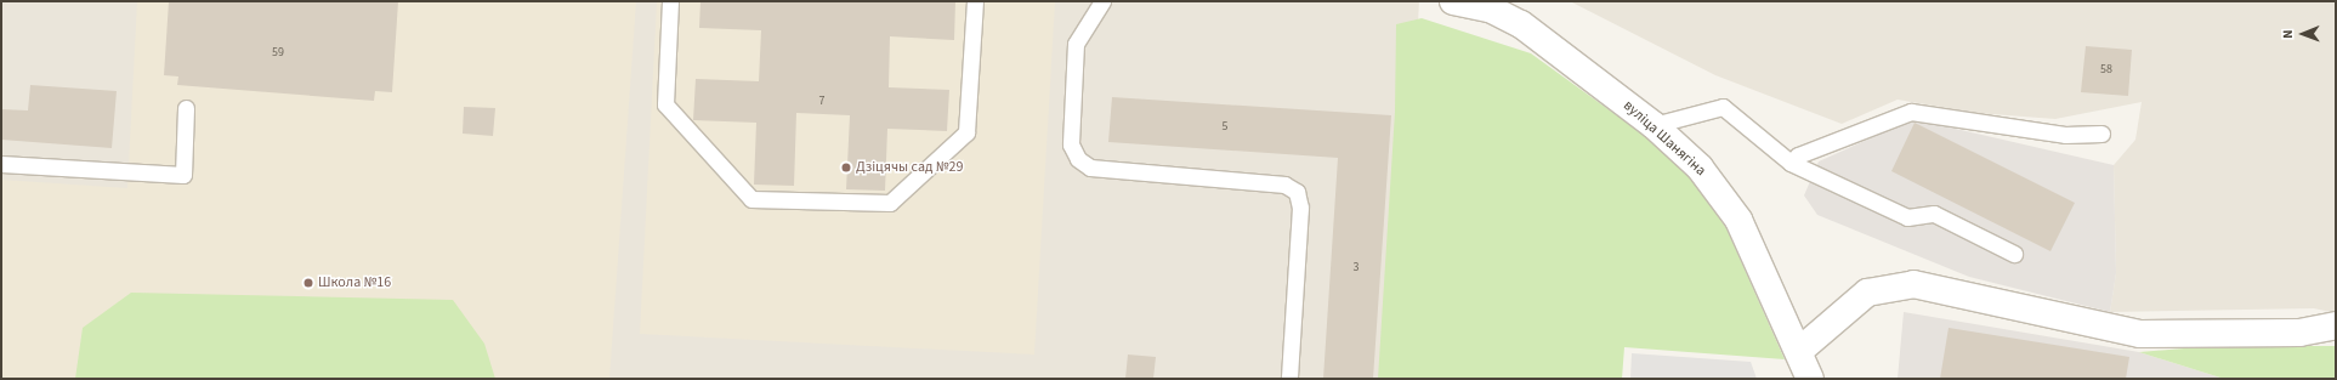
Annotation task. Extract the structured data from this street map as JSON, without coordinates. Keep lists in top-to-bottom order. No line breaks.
{"streets":{"street":["вуліца Шанягіна"]},"places":["Дзіцячы сад №29","Школа №16"],"house_numbers":["59","58","7","5","3"],"north":"left"}
